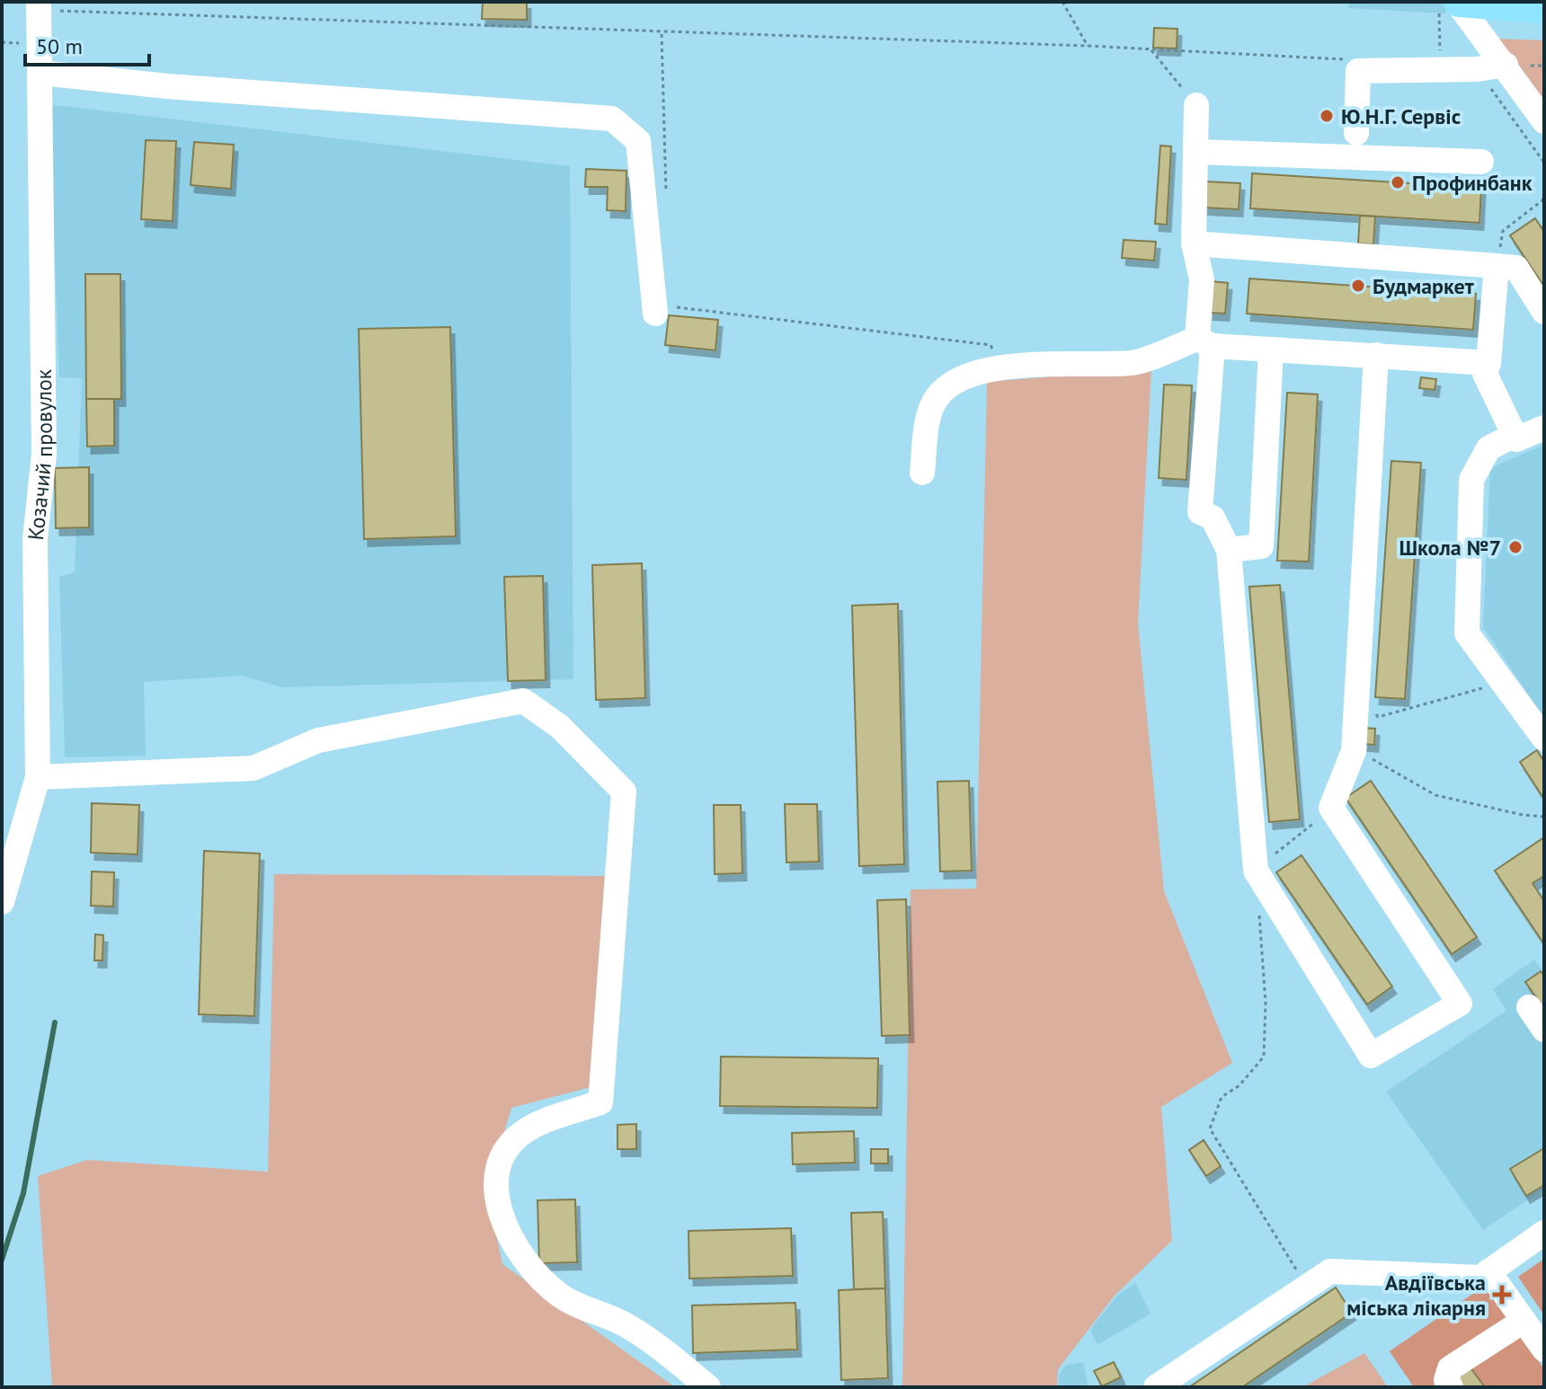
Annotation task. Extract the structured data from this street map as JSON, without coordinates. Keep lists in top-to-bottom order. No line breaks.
{"streets":{"street":["Козачий провулок"]},"places":{"other":["Ю.Н.Г. Сервіс","Профинбанк","Будмаркет","Школа №7"],"health":["Авдіївська міська лікарня"]},"scale_bar":"50 m"}
